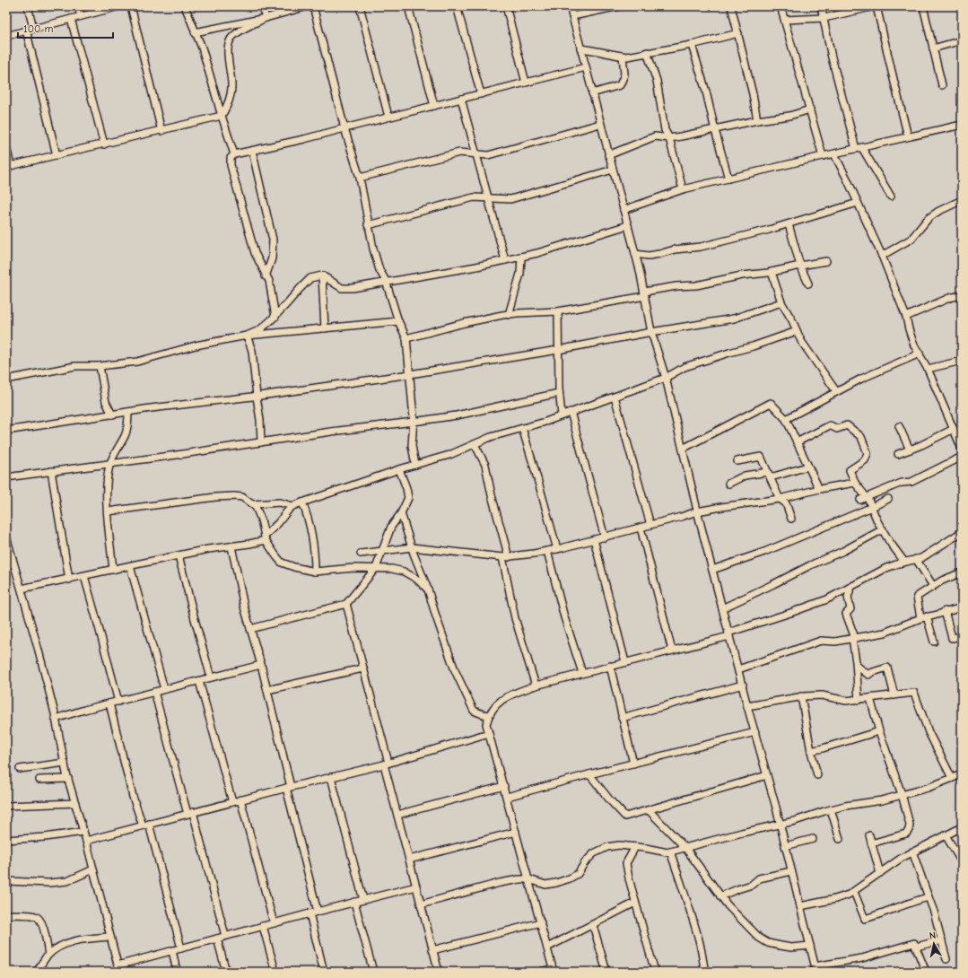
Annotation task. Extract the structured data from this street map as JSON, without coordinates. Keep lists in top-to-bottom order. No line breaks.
{"scale_bar":"100 m","north":"top"}
